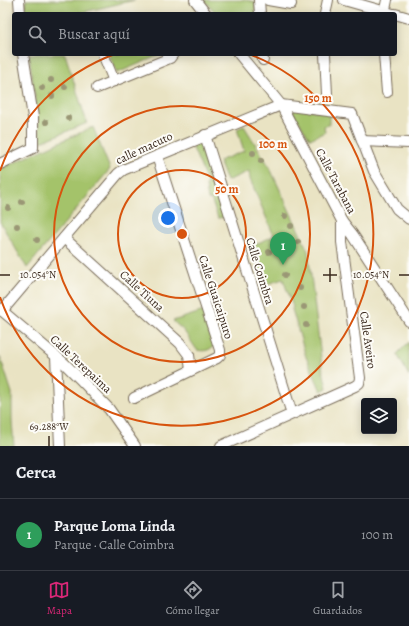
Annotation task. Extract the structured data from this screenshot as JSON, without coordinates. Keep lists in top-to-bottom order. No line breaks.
{"streets":{"street":["calle macuto","Calle Tarabana","Calle Coimbra","Calle Tiuna","Calle Guaicaipuro","Calle Aveiro","Calle Terepaima"]},"crossings":[["calle macuto","Calle Tarabana"],["calle macuto","Calle Coimbra"],["calle macuto","Calle Tiuna"],["calle macuto","Calle Guaicaipuro"],["calle macuto","Calle Terepaima"],["Calle Tarabana","Calle Aveiro"],["Calle Coimbra","Calle Aveiro"],["Calle Tiuna","Calle Guaicaipuro"]],"page":{"search":"Buscar aquí","pins":"1","heading":"Cerca","list":[{"mark":"1","name":"Parque Loma Linda","note":"Parque · Calle Coimbra","value":"100 m"}],"nav":["Mapa","Cómo llegar","Guardados"]},"coordinates":["10.054°N","69.288°W"],"rings":["150 m","100 m","50 m"]}
